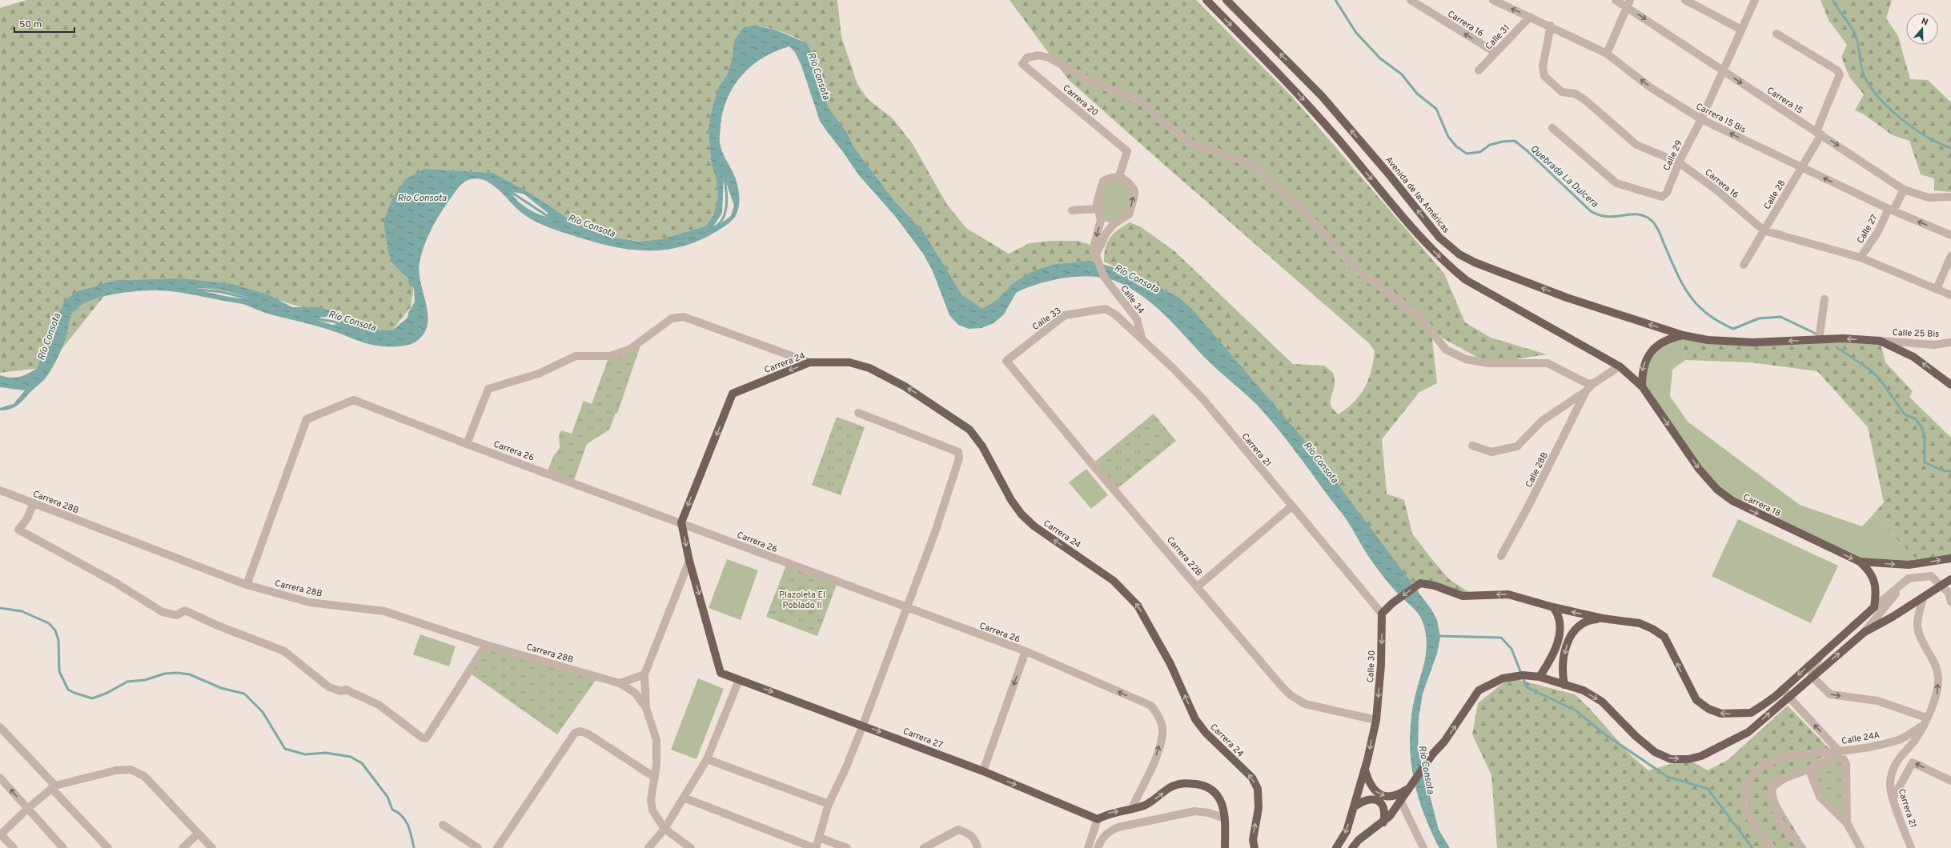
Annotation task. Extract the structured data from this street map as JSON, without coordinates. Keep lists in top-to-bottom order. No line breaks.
{"streets":{"main road":["Avenida de las Américas","Carrera 24","Carrera 18","Calle 30","Carrera 27"],"street":["Carrera 16","Calle 31","Carrera 20","Carrera 15","Carrera 15 Bis","Calle 29","Calle 28","Calle 27","Calle 34","Calle 33","Calle 25 Bis","Carrera 21","Carrera 26","Calle 28B","Carrera 28B","Carrera 22B","Calle 24A"]},"crossings":[["Carrera 16","Calle 31"],["Carrera 16","Carrera 15 Bis"],["Carrera 16","Calle 29"],["Carrera 16","Calle 28"],["Carrera 16","Calle 27"],["Calle 31","Carrera 15 Bis"],["Carrera 20","Calle 34"],["Carrera 20","Calle 28B"],["Carrera 15","Calle 29"],["Carrera 15","Calle 28"],["Carrera 15","Calle 27"],["Carrera 15 Bis","Calle 29"],["Carrera 15 Bis","Calle 28"],["Carrera 15 Bis","Calle 27"],["Calle 34","Carrera 21"],["Calle 33","Carrera 21"],["Calle 33","Carrera 22B"],["Carrera 24","Carrera 26"],["Carrera 21","Calle 30"],["Carrera 21","Calle 24A"],["Carrera 26","Carrera 28B"],["Calle 28B","Carrera 18"],["Carrera 22B","Calle 30"]],"one_way":["Carrera 15","Carrera 15 Bis","Carrera 18","Calle 30","Carrera 27"],"water":["Río Consota","Quebrada La Dulcera","Rio Consota"],"parks":["Plazoleta El Poblado II"],"scale_bar":"50 m","north":"top"}
